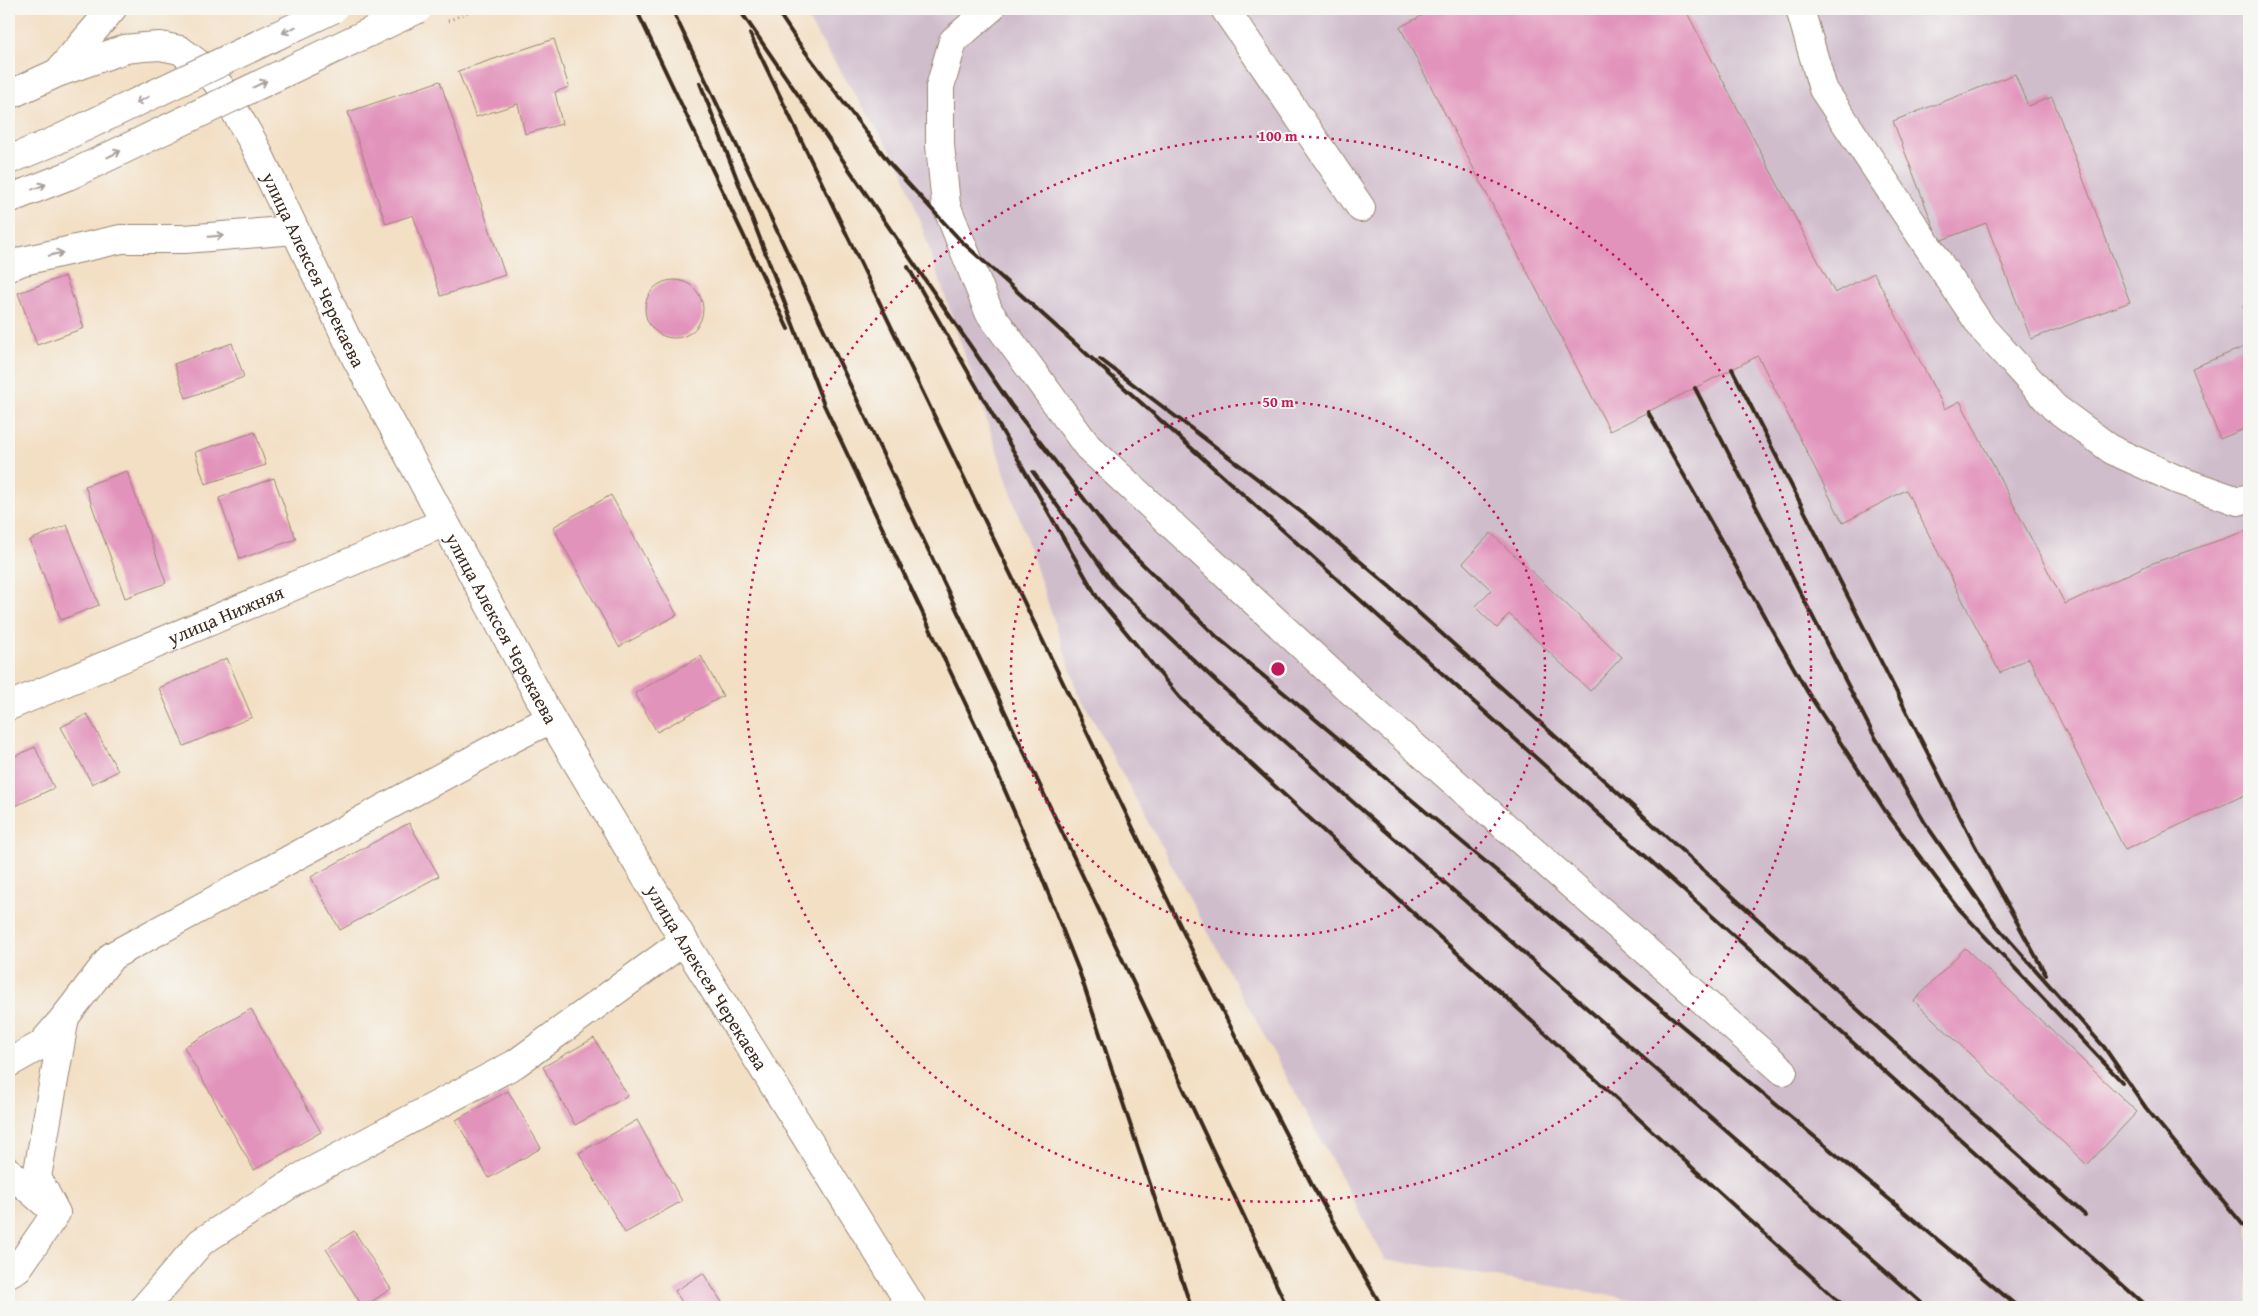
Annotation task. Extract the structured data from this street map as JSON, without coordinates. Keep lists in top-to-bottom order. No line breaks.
{"streets":{"street":["улица Алексея Черекаева","улица Нижняя"]},"crossings":[["улица Алексея Черекаева","улица Нижняя"]],"rings":["100 m","50 m"]}
